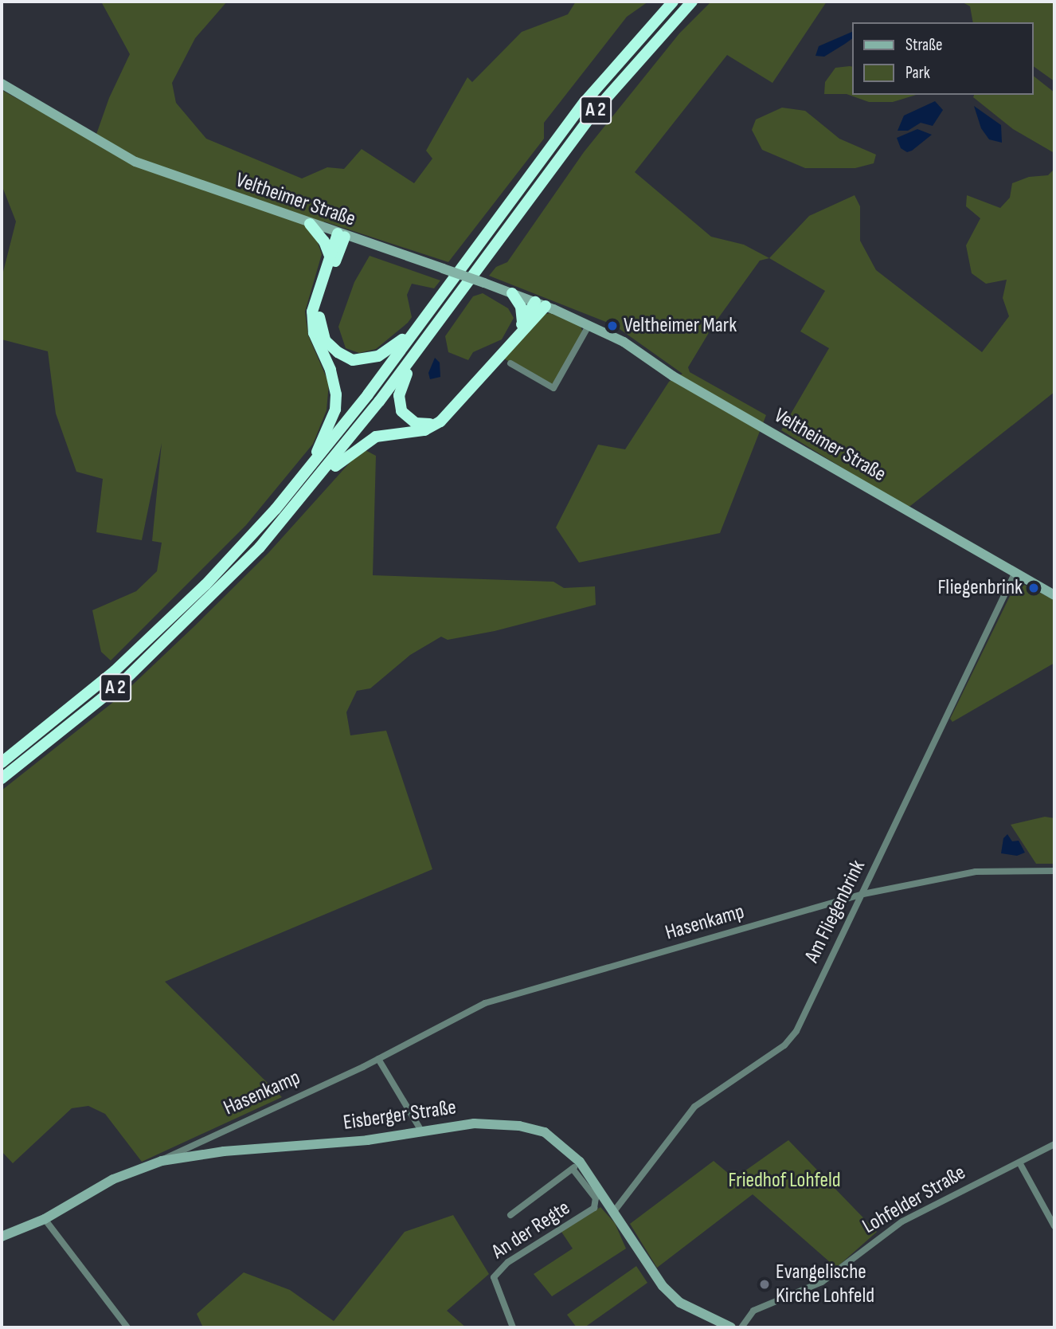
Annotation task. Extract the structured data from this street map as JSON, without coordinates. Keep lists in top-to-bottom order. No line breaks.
{"streets":{"highway":["A 2"],"main road":["Veltheimer Straße","Eisberger Straße"],"street":["Am Fliegenbrink","Hasenkamp","Lohfelder Straße","An der Regte"]},"crossings":[["Veltheimer Straße","Am Fliegenbrink"],["Am Fliegenbrink","Hasenkamp"],["Am Fliegenbrink","Eisberger Straße"],["Hasenkamp","Eisberger Straße"],["Eisberger Straße","An der Regte"]],"parks":["Friedhof Lohfeld"],"places":["Veltheimer Mark","Fliegenbrink","Evangelische Kirche Lohfeld"],"legend":["Straße","Park"]}
